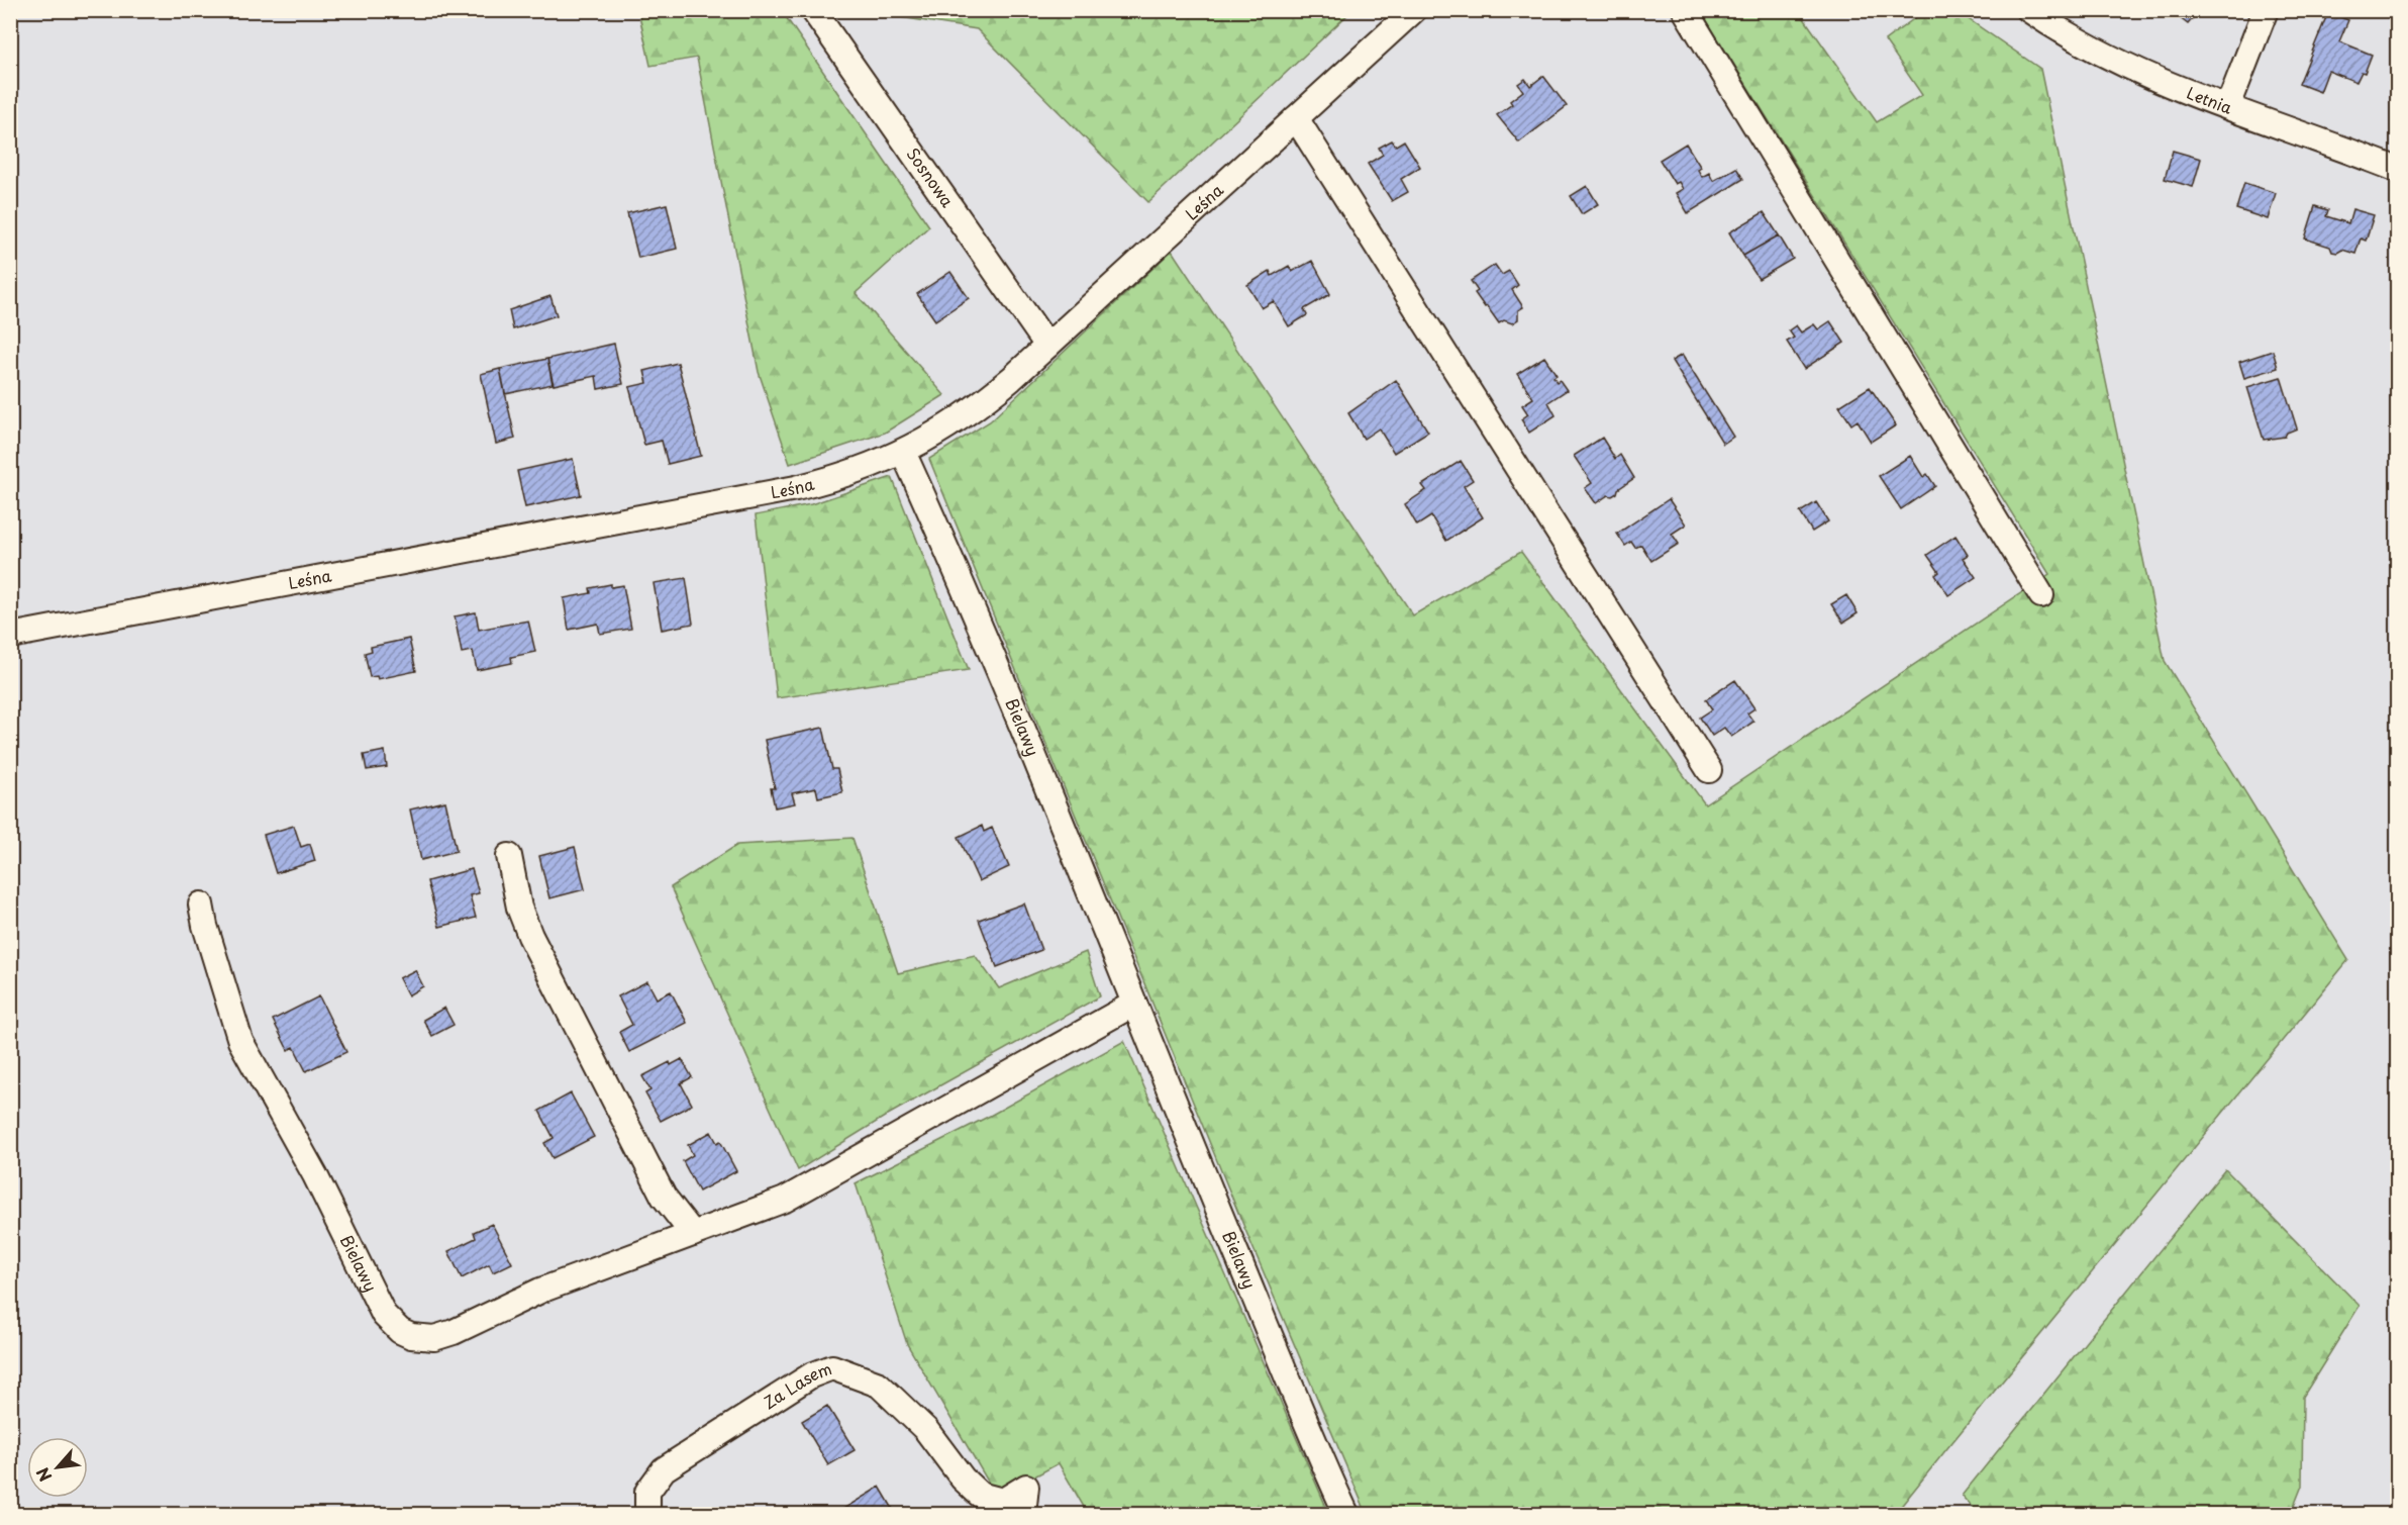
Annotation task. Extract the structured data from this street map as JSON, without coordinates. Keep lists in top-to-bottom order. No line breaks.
{"streets":{"street":["Letnia","Sosnowa","Leśna","Bielawy","Za Lasem"]},"crossings":[["Sosnowa","Leśna"],["Leśna","Bielawy"]],"north":"bottom left"}
